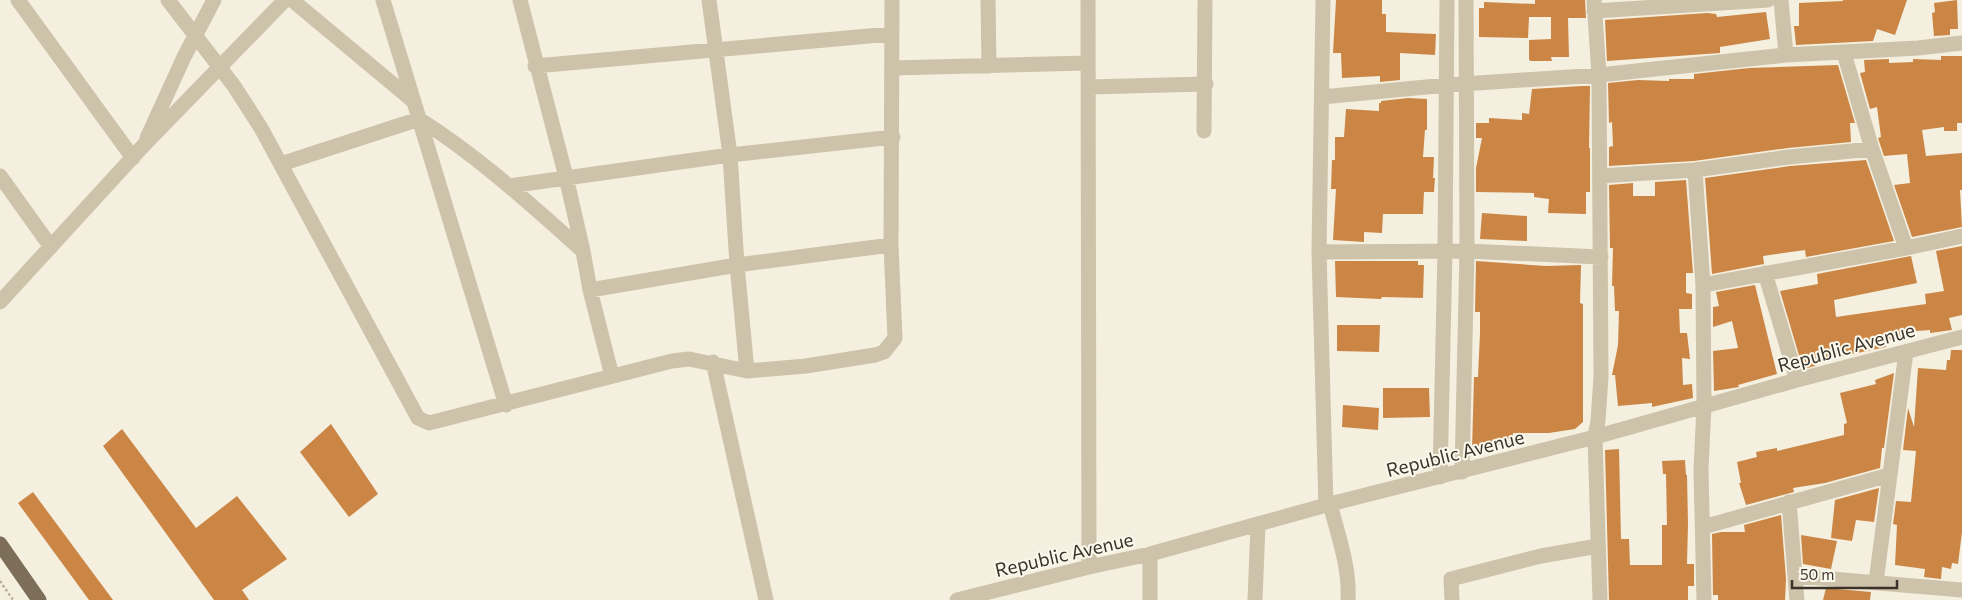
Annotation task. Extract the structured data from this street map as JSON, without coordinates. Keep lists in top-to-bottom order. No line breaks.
{"streets":{"street":["Republic Avenue"]},"scale_bar":"50 m"}
